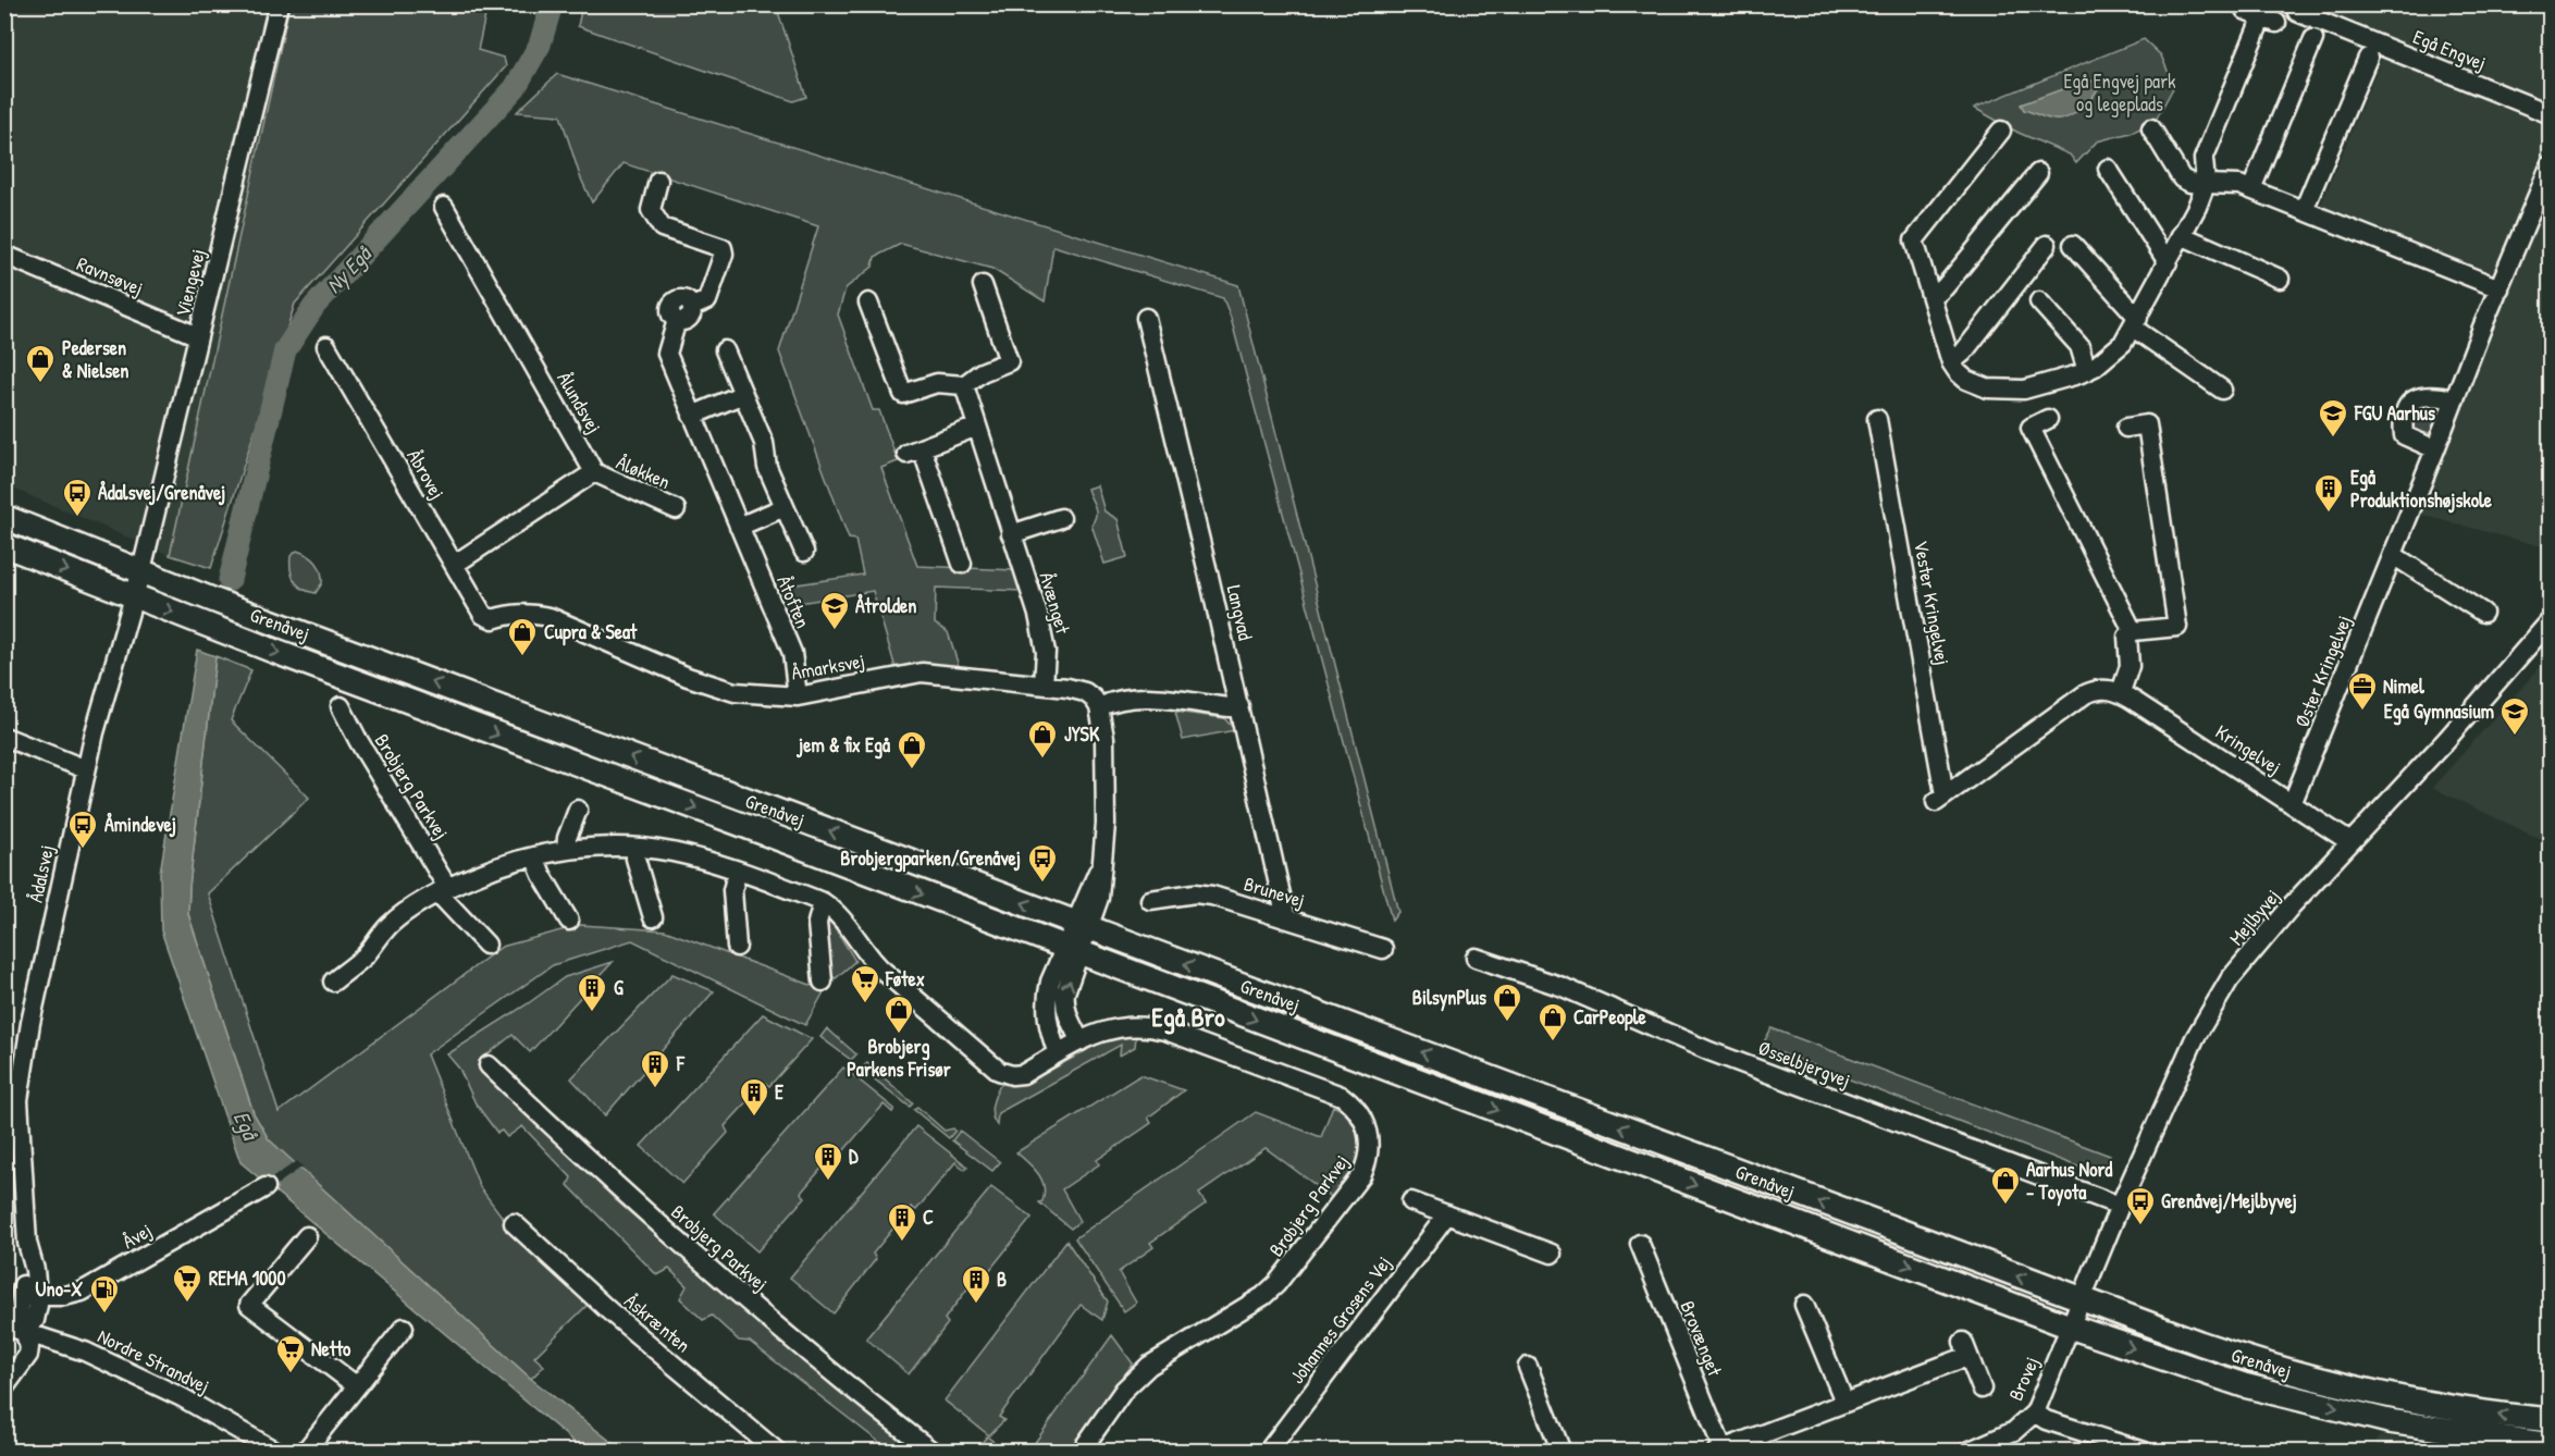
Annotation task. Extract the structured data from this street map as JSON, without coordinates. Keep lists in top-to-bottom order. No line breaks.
{"streets":{"main road":["Grenåvej"],"street":["Egå Engvej","Ravnsøvej","Viengevej","Ålundsvej","Åløkken","Åbrovej","Åtoften","Åvænget","Vester Kringelvej","Langvad","Åmarksvej","Øster Kringelvej","Kringelvej","Brobjerg Parkvej","Ådalsvej","Brunevej","Mejlbyvej","Øsselbjergvej","Åvej","Johannes Grosens Vej","Åskrænten","Brovænget","Nordre Strandvej","Brovej"]},"crossings":[["Ravnsøvej","Viengevej"],["Viengevej","Grenåvej"],["Viengevej","Ådalsvej"],["Ålundsvej","Åløkken"],["Åbrovej","Åmarksvej"],["Åtoften","Åmarksvej"],["Åvænget","Åmarksvej"],["Vester Kringelvej","Kringelvej"],["Langvad","Brunevej"],["Grenåvej","Ådalsvej"],["Grenåvej","Mejlbyvej"],["Grenåvej","Brovej"],["Øster Kringelvej","Kringelvej"],["Kringelvej","Mejlbyvej"],["Ådalsvej","Åvej"],["Ådalsvej","Nordre Strandvej"],["Mejlbyvej","Øsselbjergvej"],["Mejlbyvej","Brovej"]],"districts":["Egå Bro"],"water":["Ny Egå","Egå"],"parks":["Egå Engvej park og legeplads"],"places":{"shop":["Pedersen & Nielsen","Cupra & Seat","JYSK","jem & fix Egå","BilsynPlus","Brobjerg Parkens Frisør","CarPeople","Aarhus Nord - Toyota"],"school or university":["FGU Aarhus","Åtrolden","Egå Gymnasium"],"building":["Egå Produktionshøjskole","G","F","E","D","C","B"],"bus stop":["Ådalsvej/Grenåvej","Åmindevej","Brobjergparken/Grenåvej","Grenåvej/Mejlbyvej"],"office":["Nimel"],"supermarket":["Føtex","REMA 1000","Netto"],"fuel station":["Uno-X"]}}
